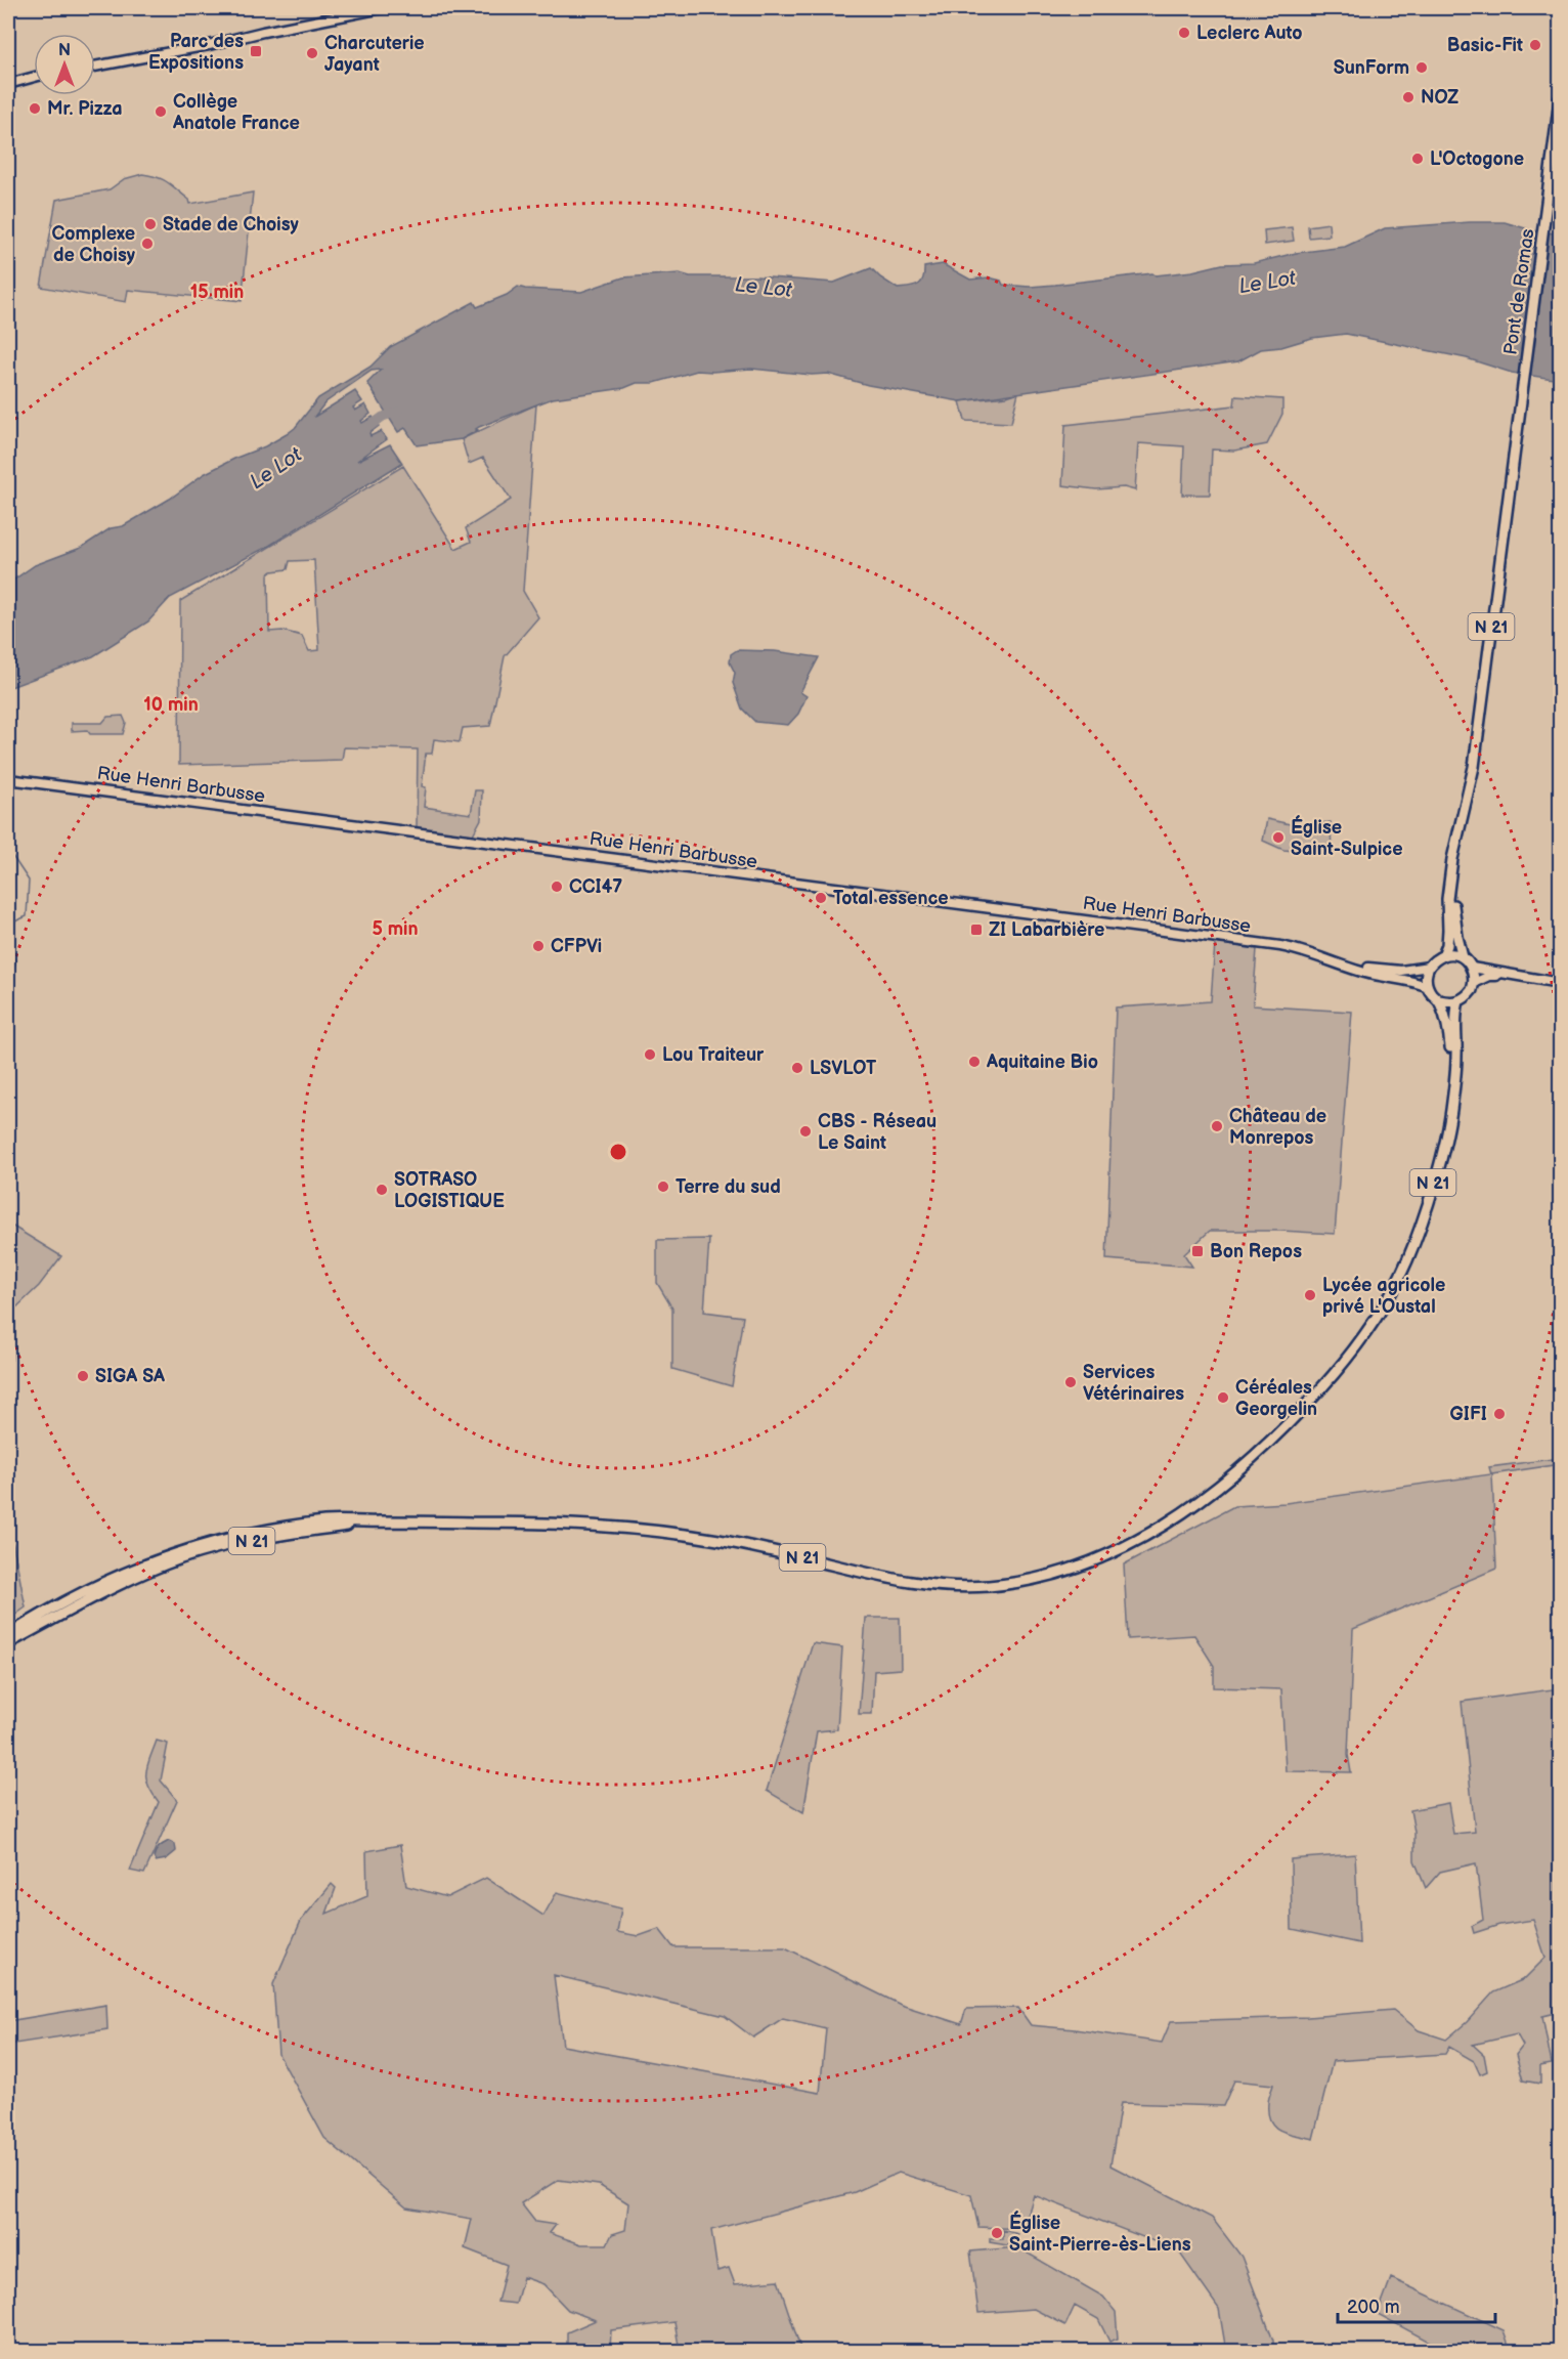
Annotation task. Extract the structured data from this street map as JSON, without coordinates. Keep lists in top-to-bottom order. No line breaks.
{"streets":{"main road":["Pont de Romas","N 21","Rue Henri Barbusse"]},"crossings":[["Pont de Romas","N 21"],["N 21","Rue Henri Barbusse"]],"water":["Le Lot"],"places":{"other":["Leclerc Auto","Basic-Fit","Charcuterie Jayant","SunForm","NOZ","Mr. Pizza","Collège Anatole France","L'Octogone","Stade de Choisy","Complexe de Choisy","Église Saint-Sulpice","CCI47","Total essence","CFPVi","Lou Traiteur","Aquitaine Bio","LSVLOT","Château de Monrepos","CBS - Réseau Le Saint","Terre du sud","SOTRASO LOGISTIQUE","Lycée agricole privé L'Oustal","SIGA SA","Services Vétérinaires","Céréales Georgelin","GIFI","Église Saint-Pierre-ès-Liens"],"transit":["Parc des Expositions","ZI Labarbière","Bon Repos"]},"scale_bar":"200 m","north":"top","rings":["15 min","10 min","5 min"]}
